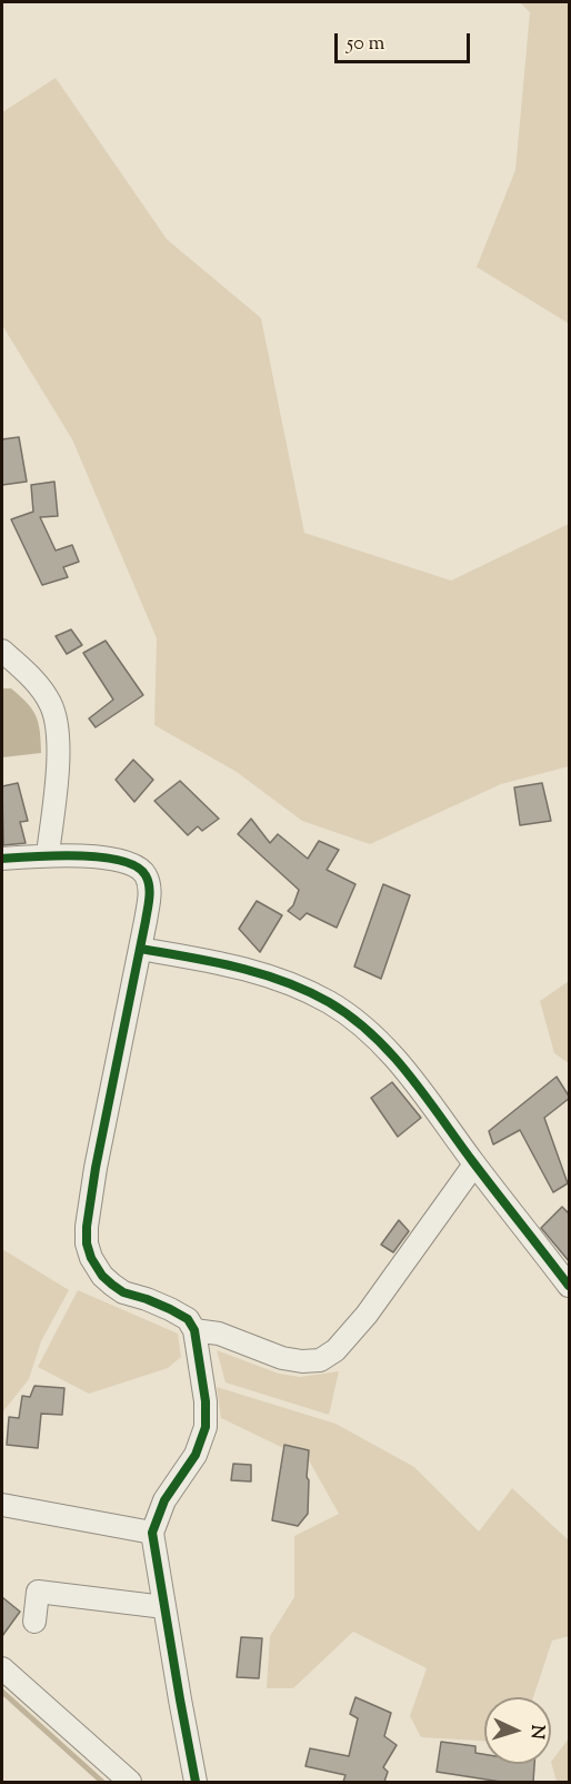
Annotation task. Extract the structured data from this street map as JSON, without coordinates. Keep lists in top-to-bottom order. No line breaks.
{"scale_bar":"50 m","north":"right"}
